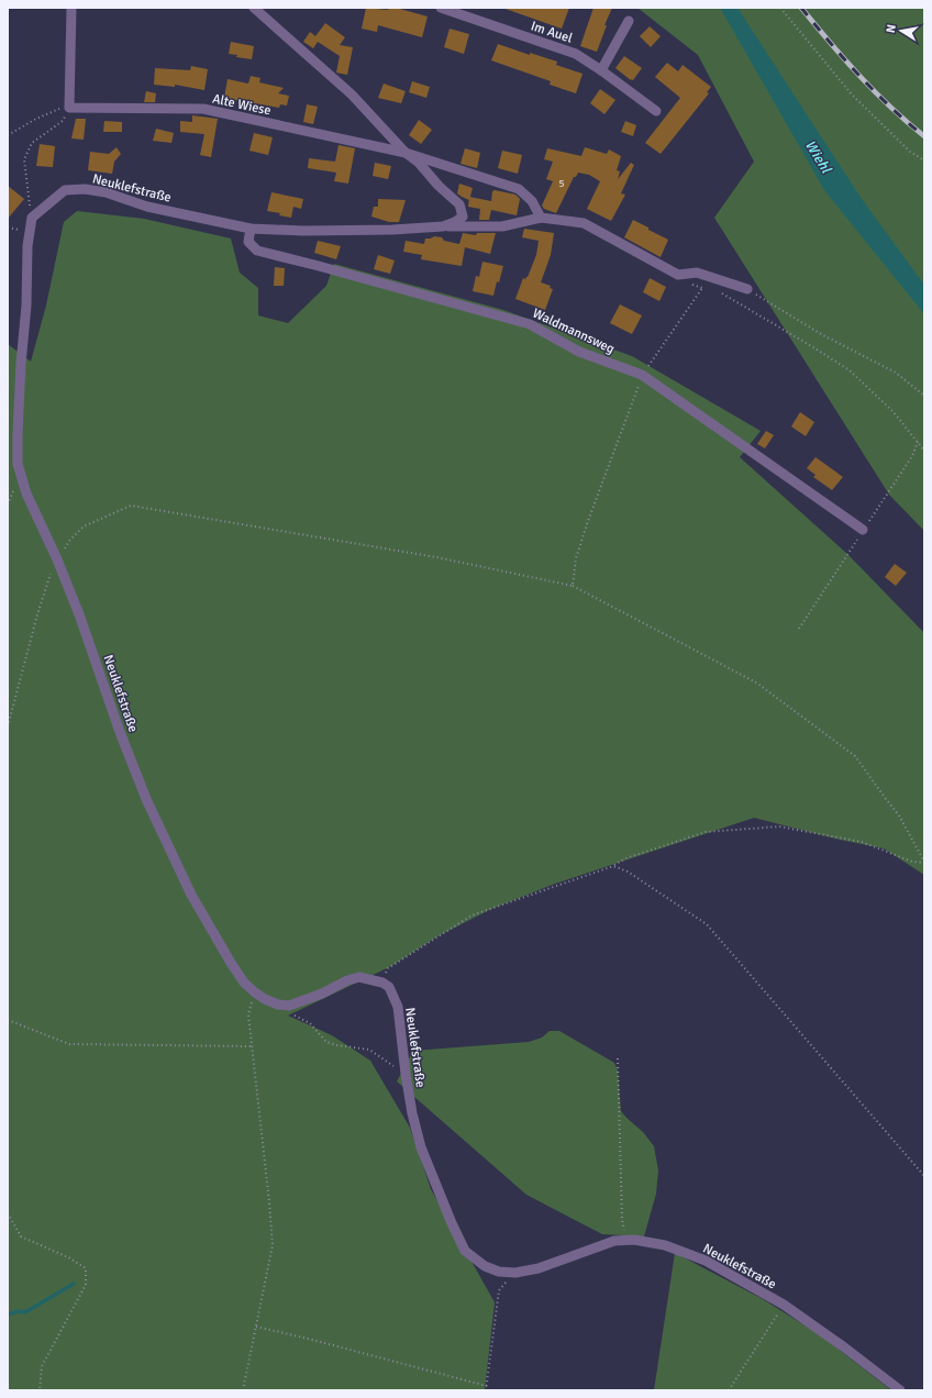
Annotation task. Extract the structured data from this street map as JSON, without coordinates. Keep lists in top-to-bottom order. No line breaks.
{"streets":{"street":["Im Auel","Alte Wiese","Neuklefstraße","Waldmannsweg"]},"crossings":[["Alte Wiese","Neuklefstraße"],["Neuklefstraße","Waldmannsweg"]],"water":["Wiehl"],"house_numbers":["5"],"north":"left"}
